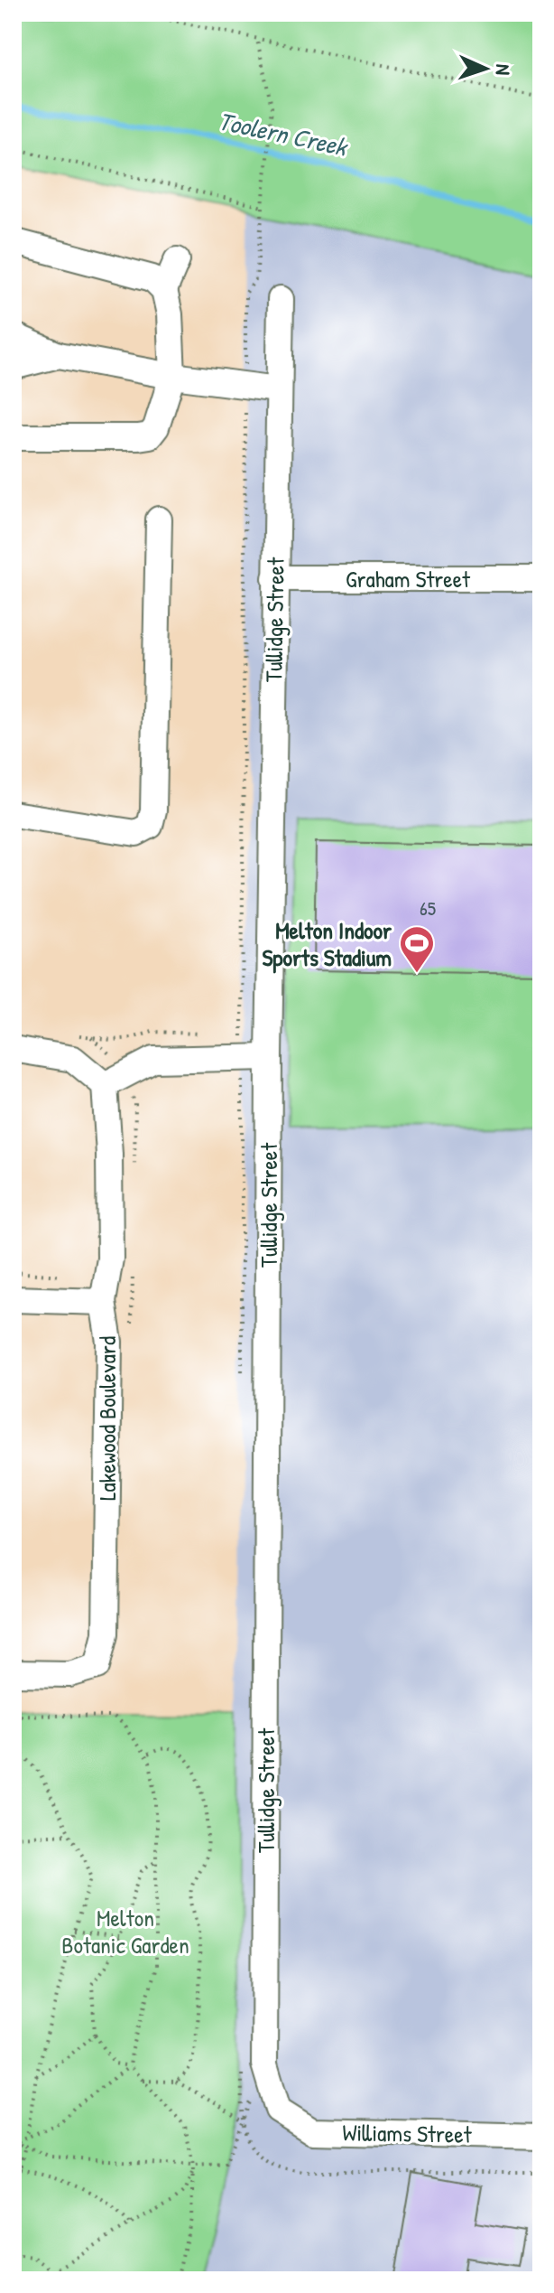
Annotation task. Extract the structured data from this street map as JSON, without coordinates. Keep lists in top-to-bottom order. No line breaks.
{"streets":{"street":["Graham Street","Tullidge Street","Lakewood Boulevard","Williams Street"]},"crossings":[["Graham Street","Tullidge Street"],["Tullidge Street","Williams Street"]],"water":["Toolern Creek"],"parks":["Melton Botanic Garden"],"places":{"sports":["Melton Indoor Sports Stadium"]},"house_numbers":["65"],"north":"right"}
